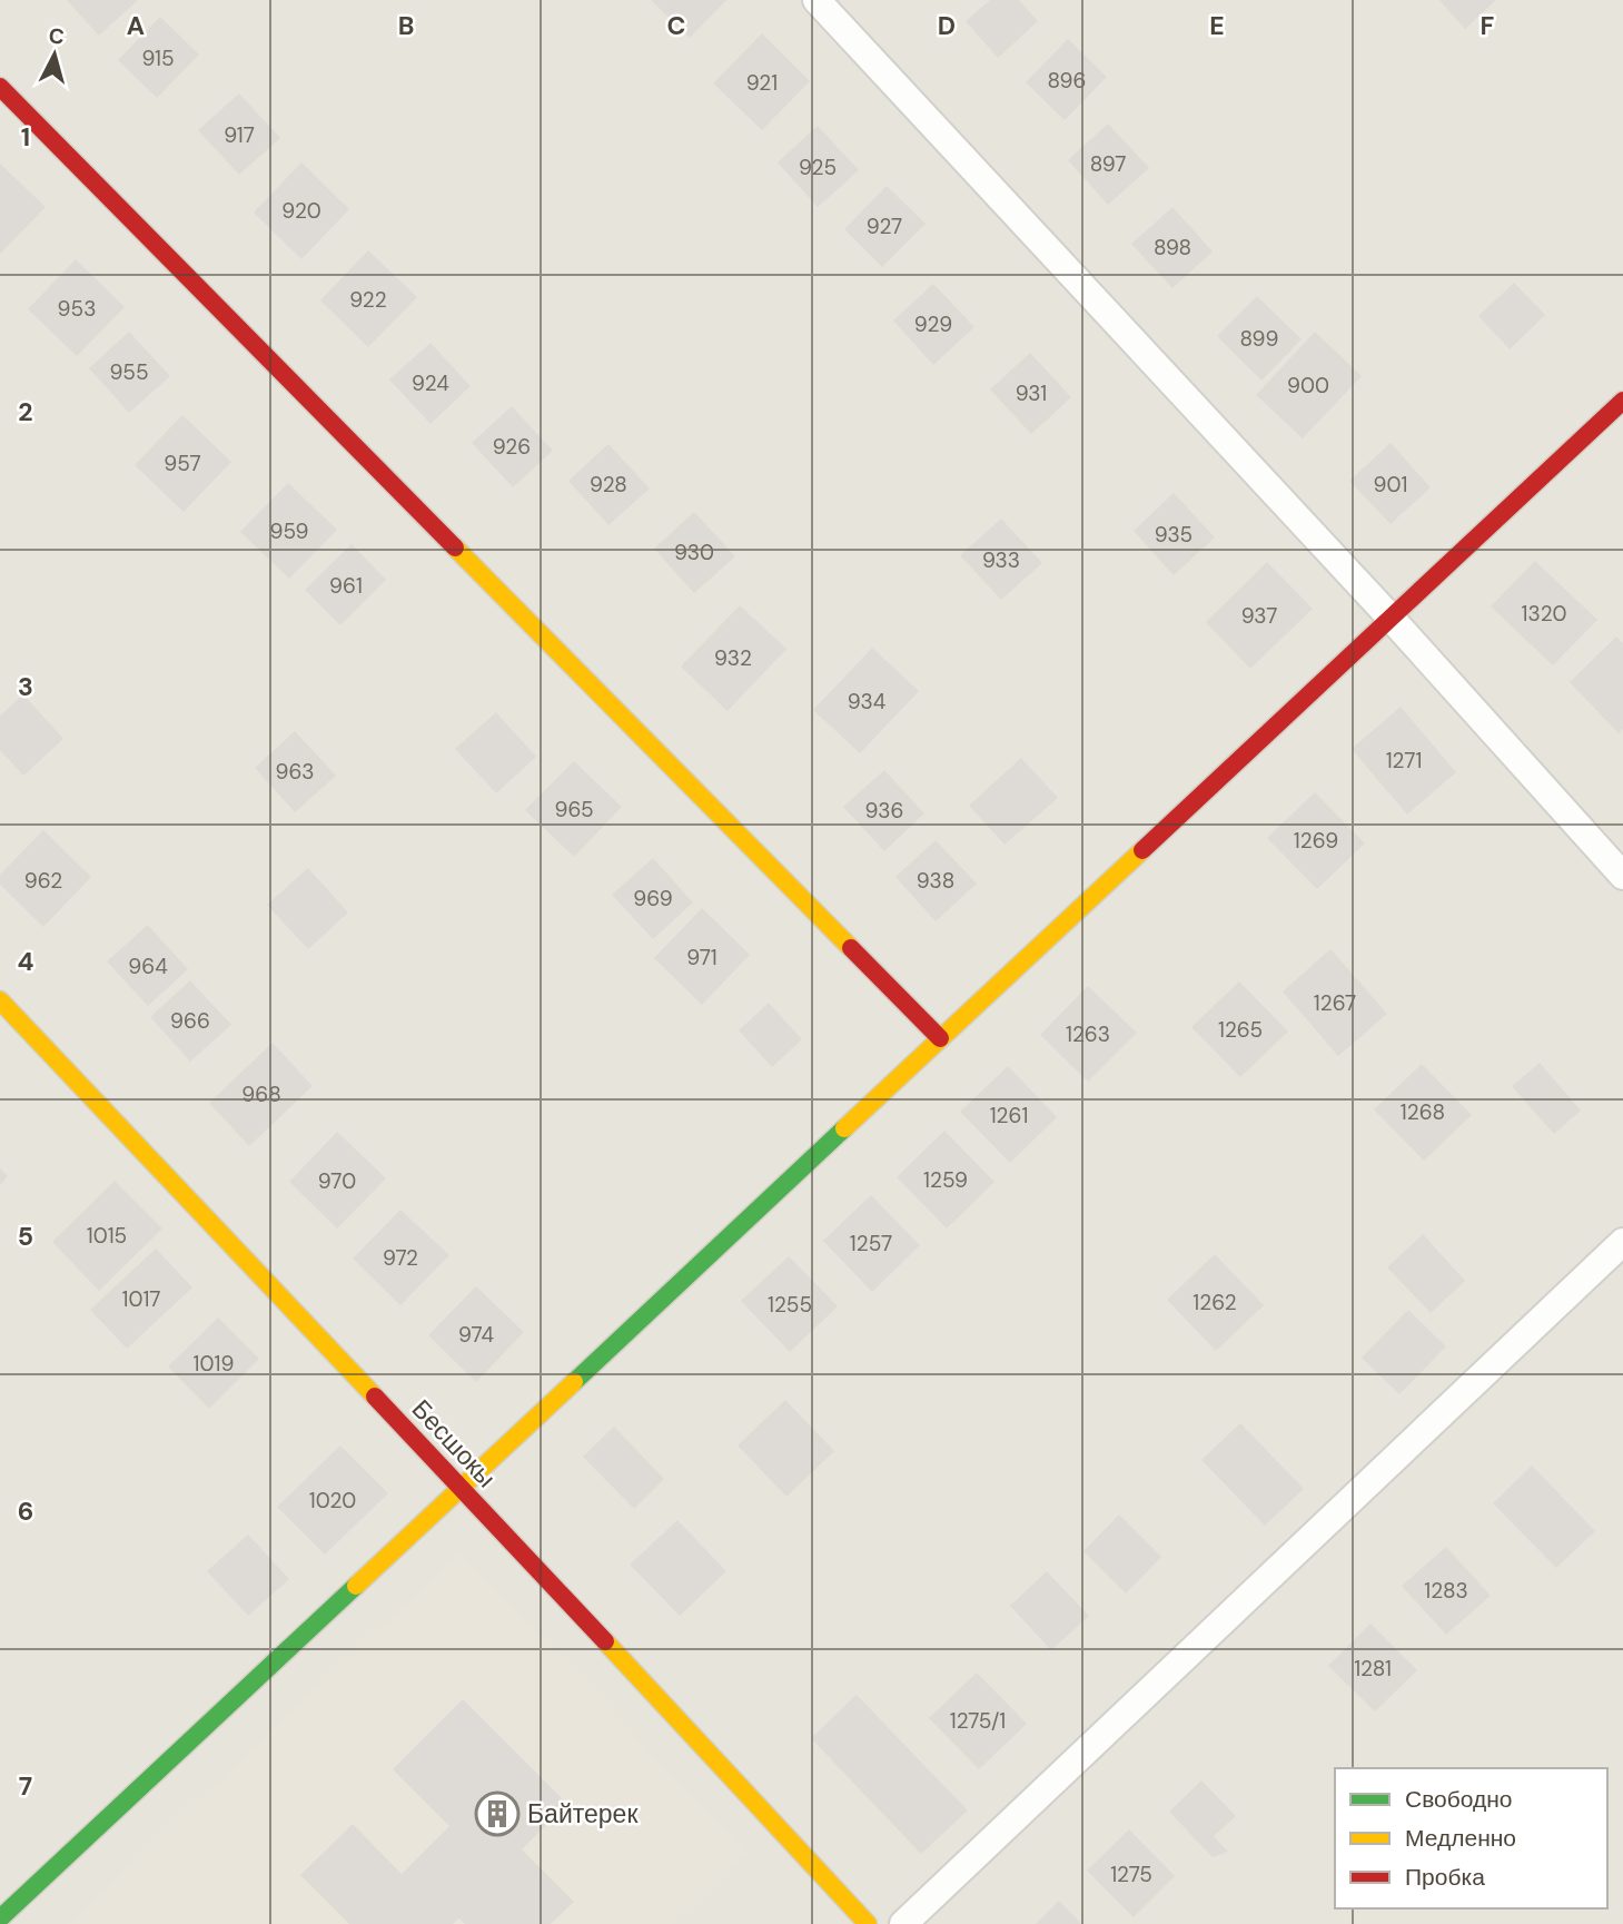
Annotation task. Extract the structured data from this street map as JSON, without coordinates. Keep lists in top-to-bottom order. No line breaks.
{"streets":{"street":["Бесшокы"]},"places":{"building":["Байтерек"]},"house_numbers":["915","896","921","917","897","925","920","927","898","922","953","929","899","955","924","900","931","926","957","928","901","959","935","930","933","961","1320","937","932","934","1271","963","965","936","1269","962","938","969","971","964","1267","966","1265","1263","968","1268","1261","1259","970","1015","1257","972","1017","1262","1255","974","1019","1020","1283","1281","1275/1","1275"],"legend":["Свободно","Медленно","Пробка"],"north":"top","grid":{"columns":["A","B","C","D","E","F"],"rows":["1","2","3","4","5","6","7"]}}
